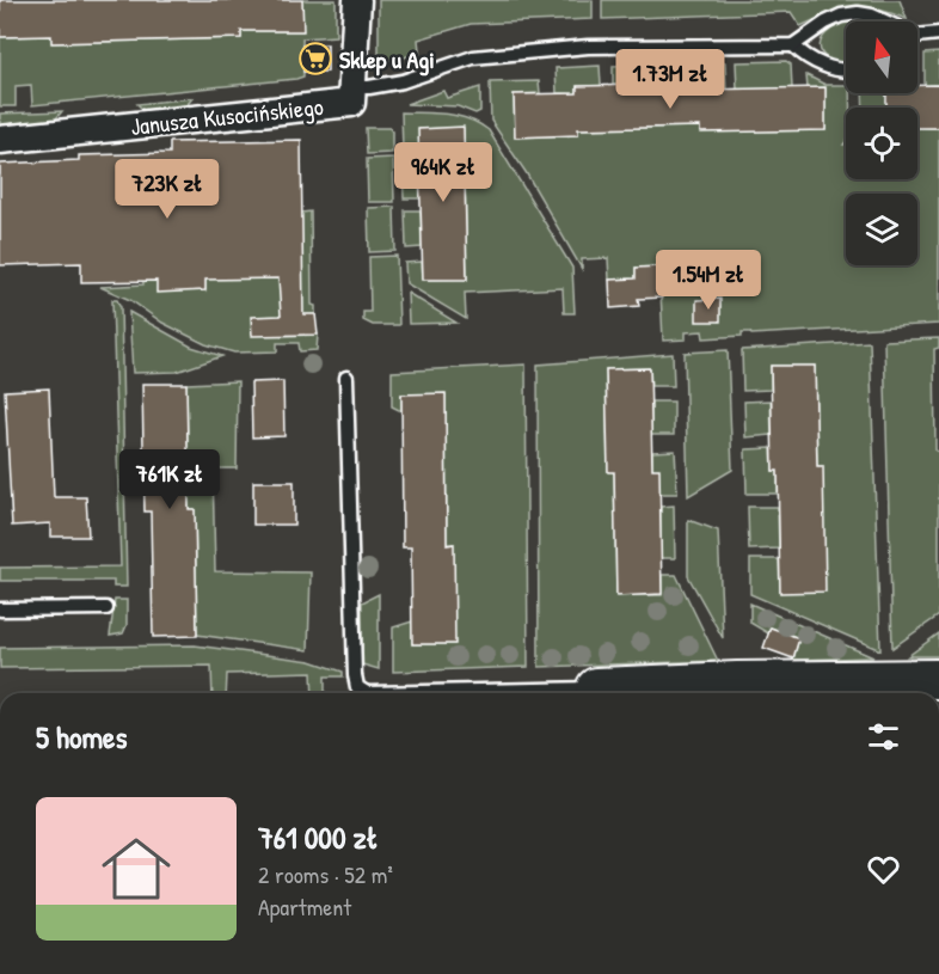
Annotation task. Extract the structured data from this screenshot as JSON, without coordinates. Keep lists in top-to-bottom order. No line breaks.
{"streets":{"street":["Janusza Kusocińskiego"]},"places":{"supermarket":["Sklep u Agi"]},"north":"top","page":{"price":["1.73M zł","964K zł","723K zł","1.54M zł","761K zł"],"heading":"5 homes","list":[{"name":"761 000 zł","note":"2 rooms · 52 m² · Apartment"}]}}
